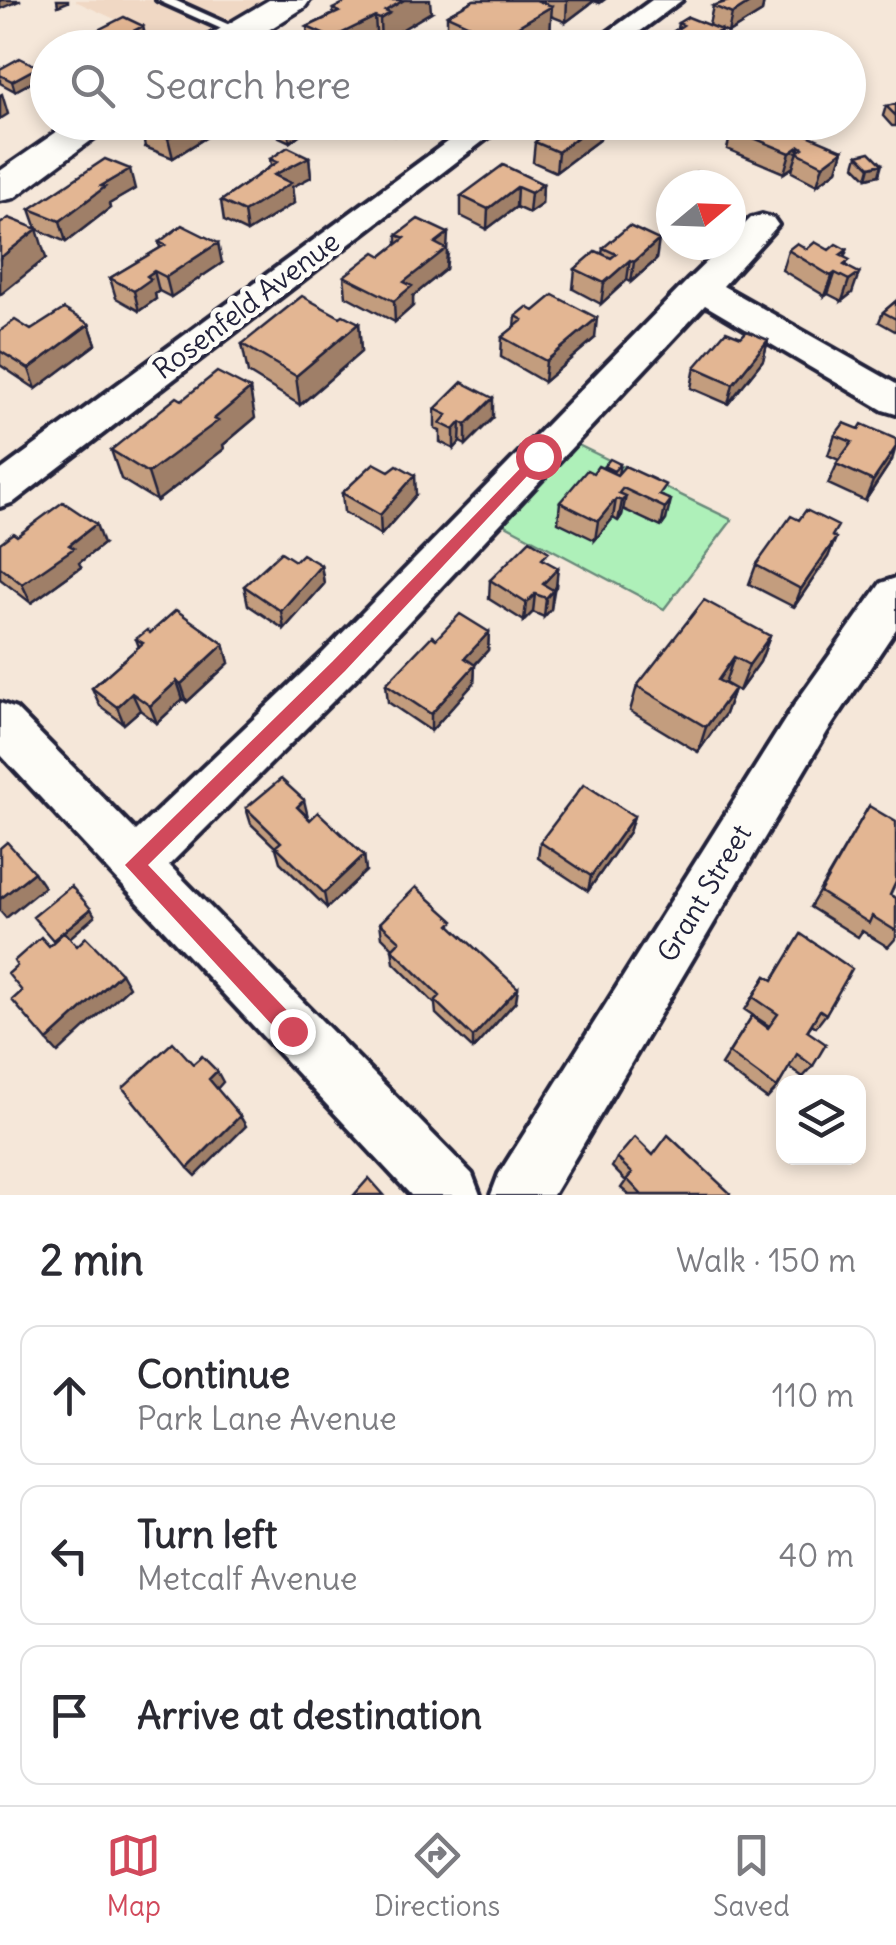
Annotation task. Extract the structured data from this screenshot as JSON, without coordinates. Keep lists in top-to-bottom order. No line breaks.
{"streets":{"street":["Rosenfeld Avenue","Grant Street"]},"north":"right","page":{"search":"Search here","heading":["2 min","Walk · 150 m"],"list":[["Continue","Park Lane Avenue","110 m"],["Turn left","Metcalf Avenue","40 m"],"Arrive at destination"],"nav":["Map","Directions","Saved"]}}
